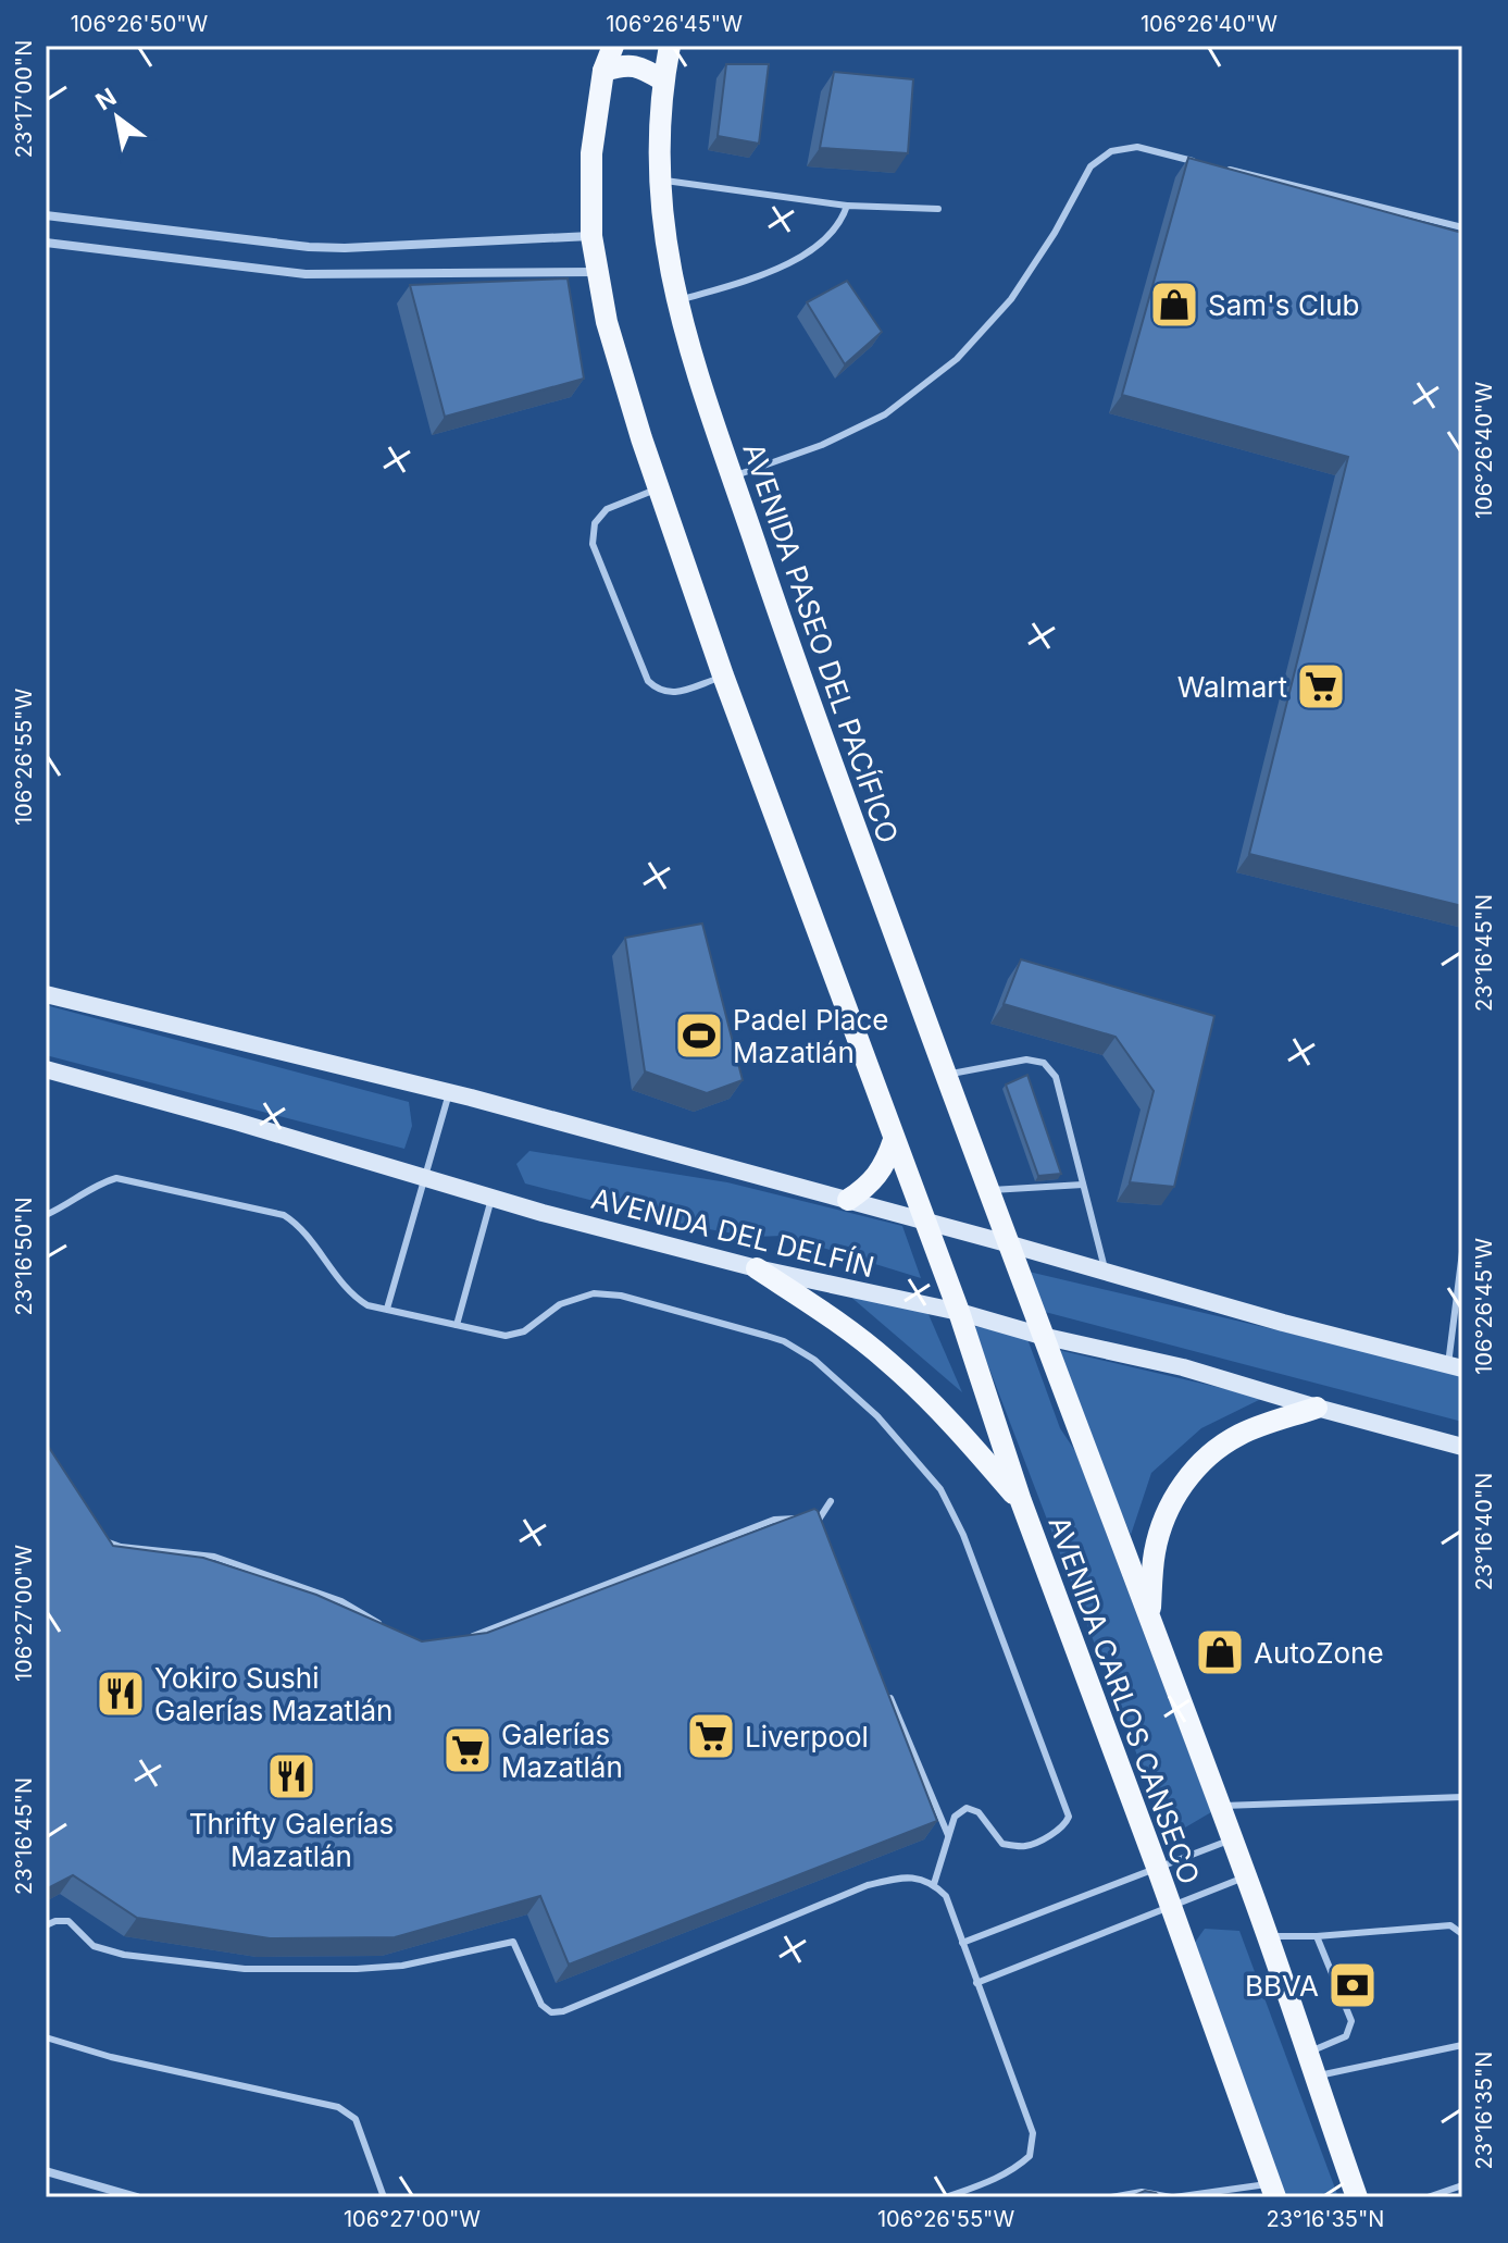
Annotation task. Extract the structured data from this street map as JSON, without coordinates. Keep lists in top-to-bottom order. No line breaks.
{"streets":{"main road":["AVENIDA PASEO DEL PACÍFICO","AVENIDA CARLOS CANSECO"],"street":["AVENIDA DEL DELFÍN"]},"crossings":[["AVENIDA PASEO DEL PACÍFICO","AVENIDA DEL DELFÍN"],["AVENIDA PASEO DEL PACÍFICO","AVENIDA CARLOS CANSECO"],["AVENIDA DEL DELFÍN","AVENIDA CARLOS CANSECO"]],"places":{"shop":["Sam's Club","AutoZone"],"supermarket":["Walmart","Liverpool","Galerías Mazatlán"],"sports":["Padel Place Mazatlán"],"restaurant":["Yokiro Sushi Galerías Mazatlán","Thrifty Galerías Mazatlán"],"bank":["BBVA"]},"north":"top left","coordinates":["106°26'50\"W","106°26'45\"W","106°26'40\"W","23°17'00\"N","106°26'55\"W","23°16'45\"N","23°16'50\"N","23°16'40\"N","106°27'00\"W","23°16'35\"N"]}
